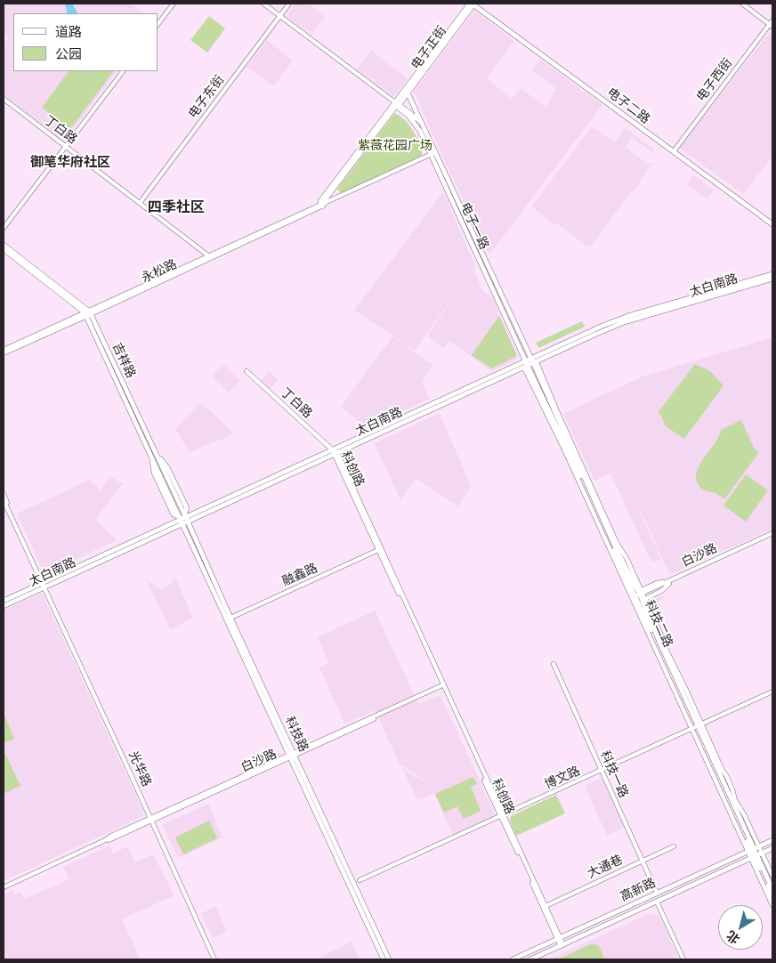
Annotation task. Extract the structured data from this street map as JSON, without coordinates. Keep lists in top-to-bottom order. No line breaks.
{"streets":{"main road":["电子正街","电子二路","电子一路","太白南路","吉祥路","科技二路","科技路","高新路"],"street":["电子西街","电子东街","丁白路","永松路","科创路","白沙路","融鑫路","光华路","科技一路","博文路","大通巷"]},"crossings":[["电子正街","电子二路"],["电子正街","电子一路"],["电子西街","电子二路"],["电子东街","丁白路"],["电子东街","电子一路"],["丁白路","永松路"],["丁白路","太白南路"],["丁白路","科创路"],["电子一路","永松路"],["电子一路","太白南路"],["电子一路","科技二路"],["永松路","吉祥路"],["太白南路","吉祥路"],["太白南路","科创路"],["太白南路","科技二路"],["太白南路","科技路"],["太白南路","光华路"],["吉祥路","科技路"],["科创路","白沙路"],["科创路","融鑫路"],["科创路","博文路"],["科创路","大通巷"],["科创路","高新路"],["白沙路","科技二路"],["白沙路","科技路"],["白沙路","光华路"],["融鑫路","科技路"],["科技二路","博文路"],["科技二路","高新路"],["科技一路","博文路"],["科技一路","大通巷"],["科技一路","高新路"]],"districts":["御笔华府社区","四季社区"],"parks":["紫薇花园广场"],"legend":["道路","公园"],"north":"bottom left"}
